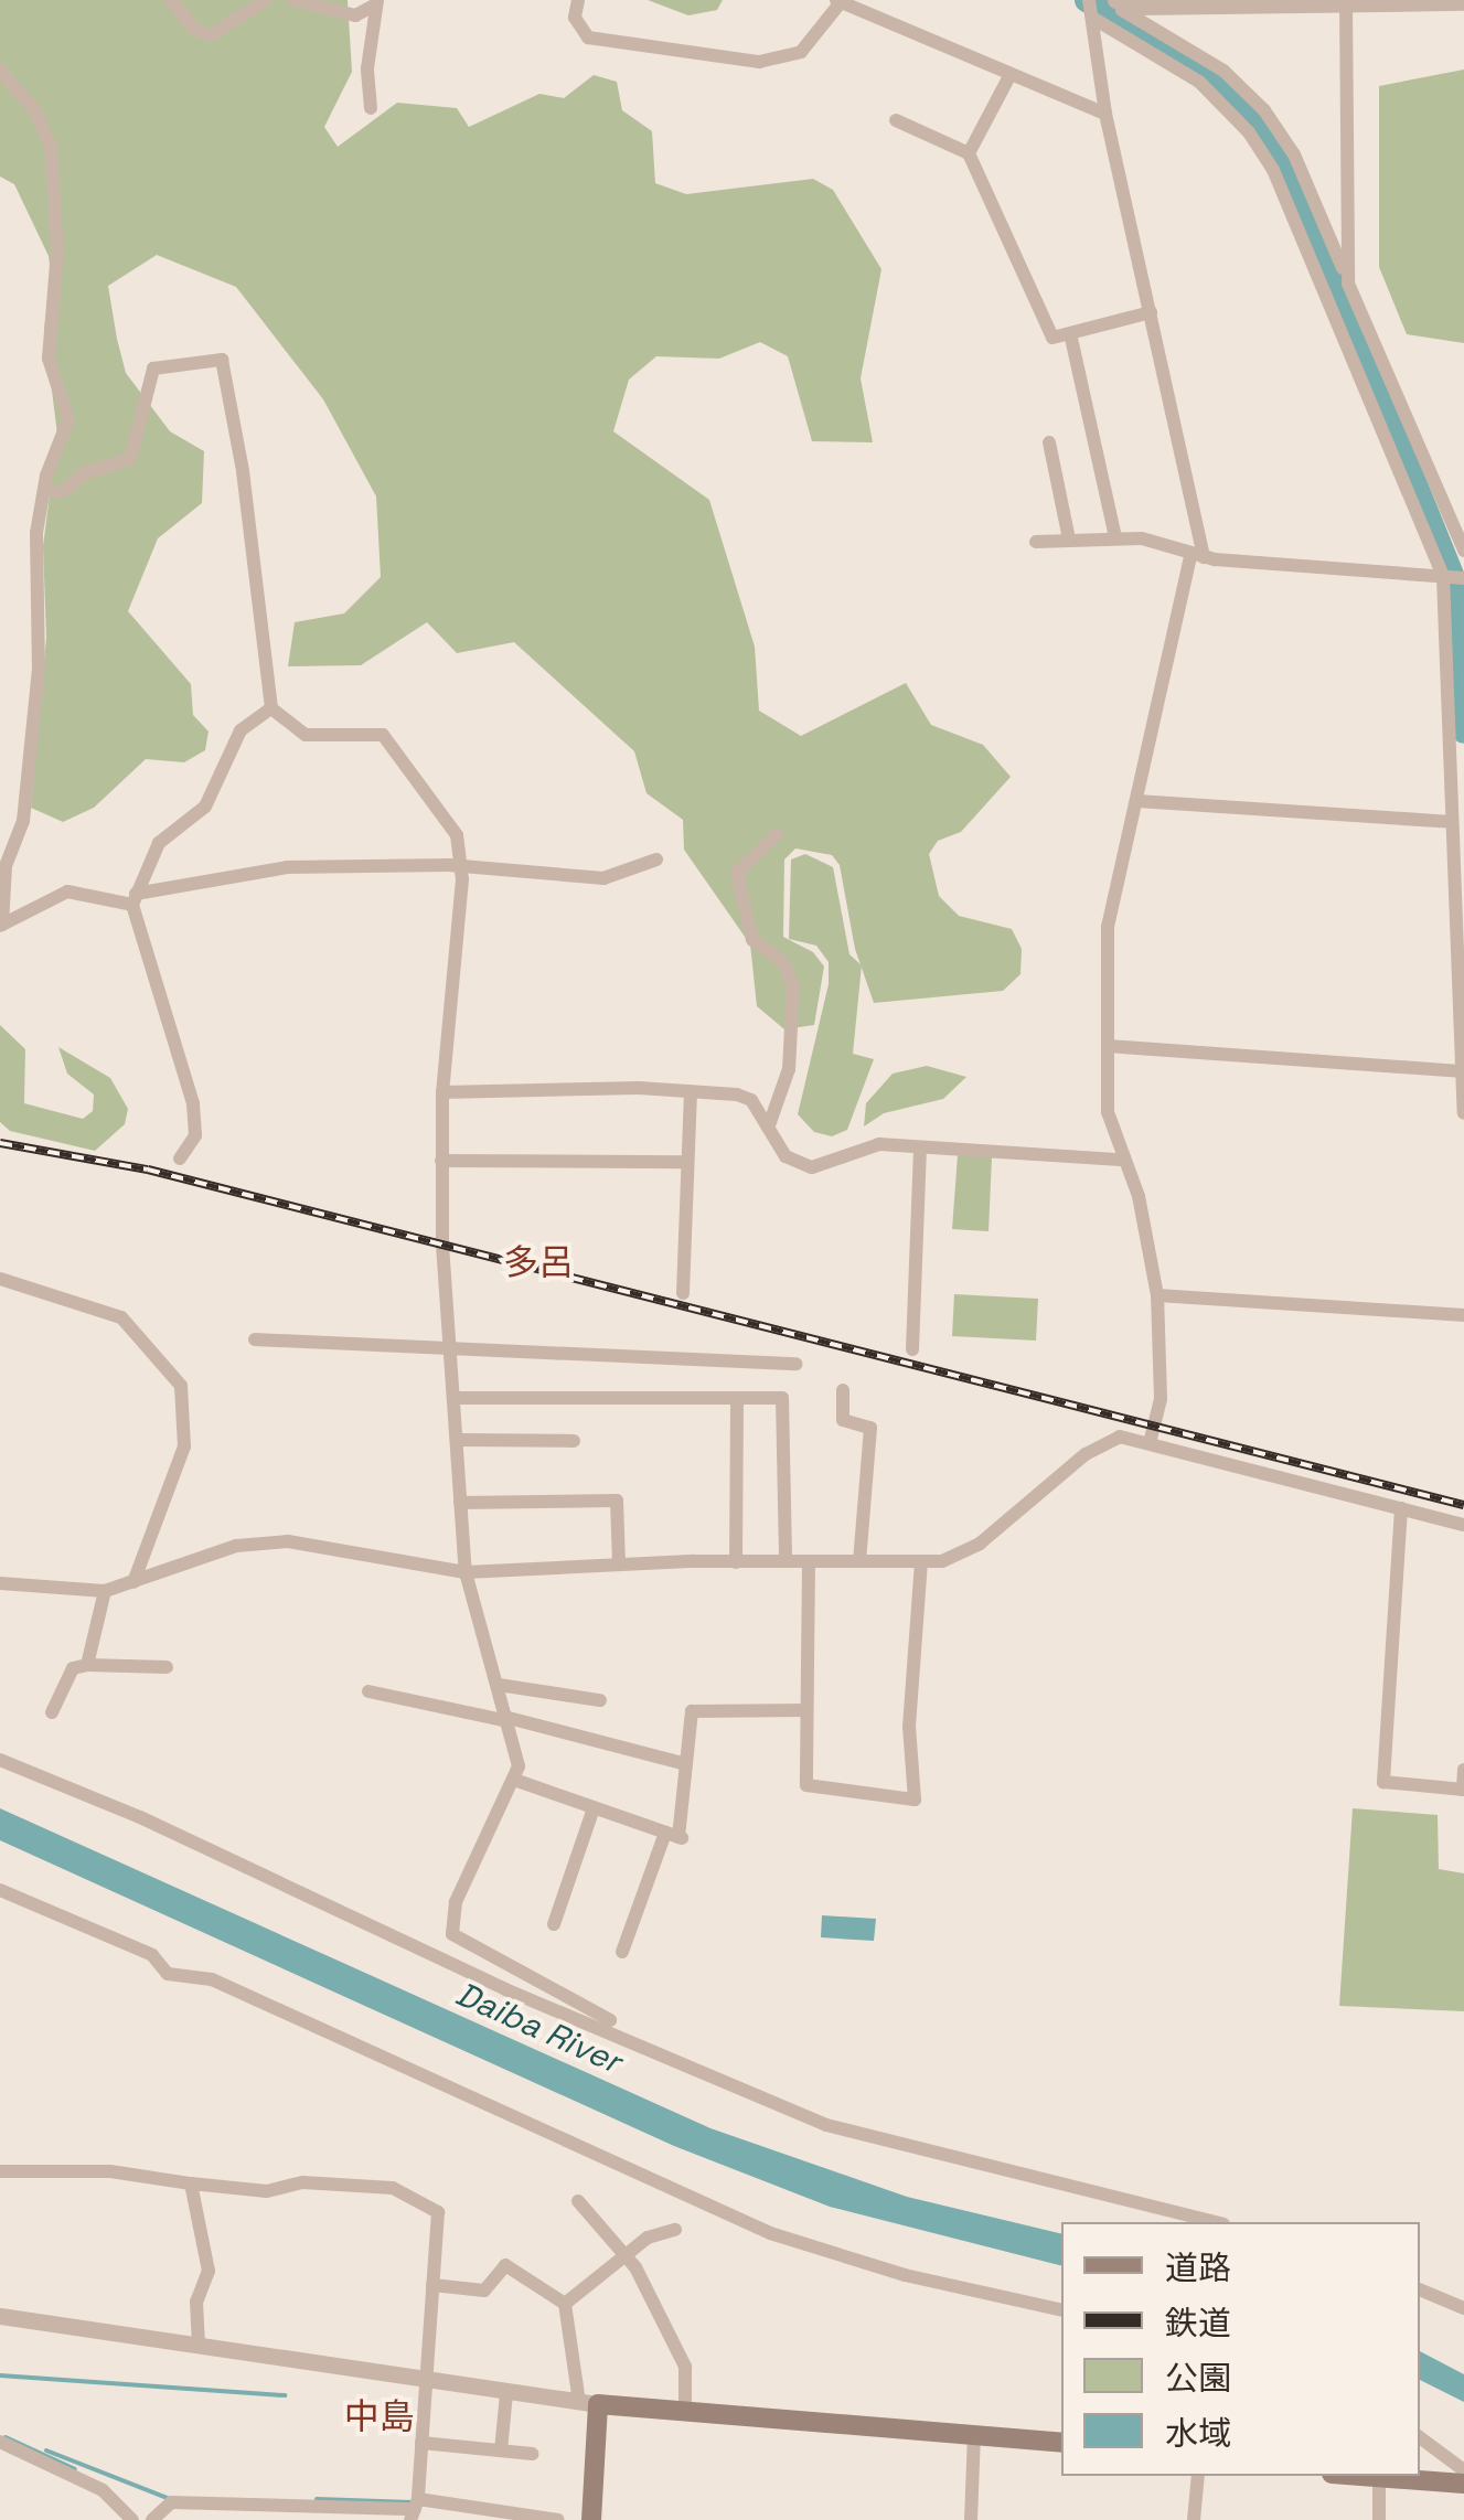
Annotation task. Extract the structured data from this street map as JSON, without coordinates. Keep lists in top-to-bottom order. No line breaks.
{"districts":["多呂","中島"],"water":["Daiba River"],"legend":["道路","鉄道","公園","水域"]}
